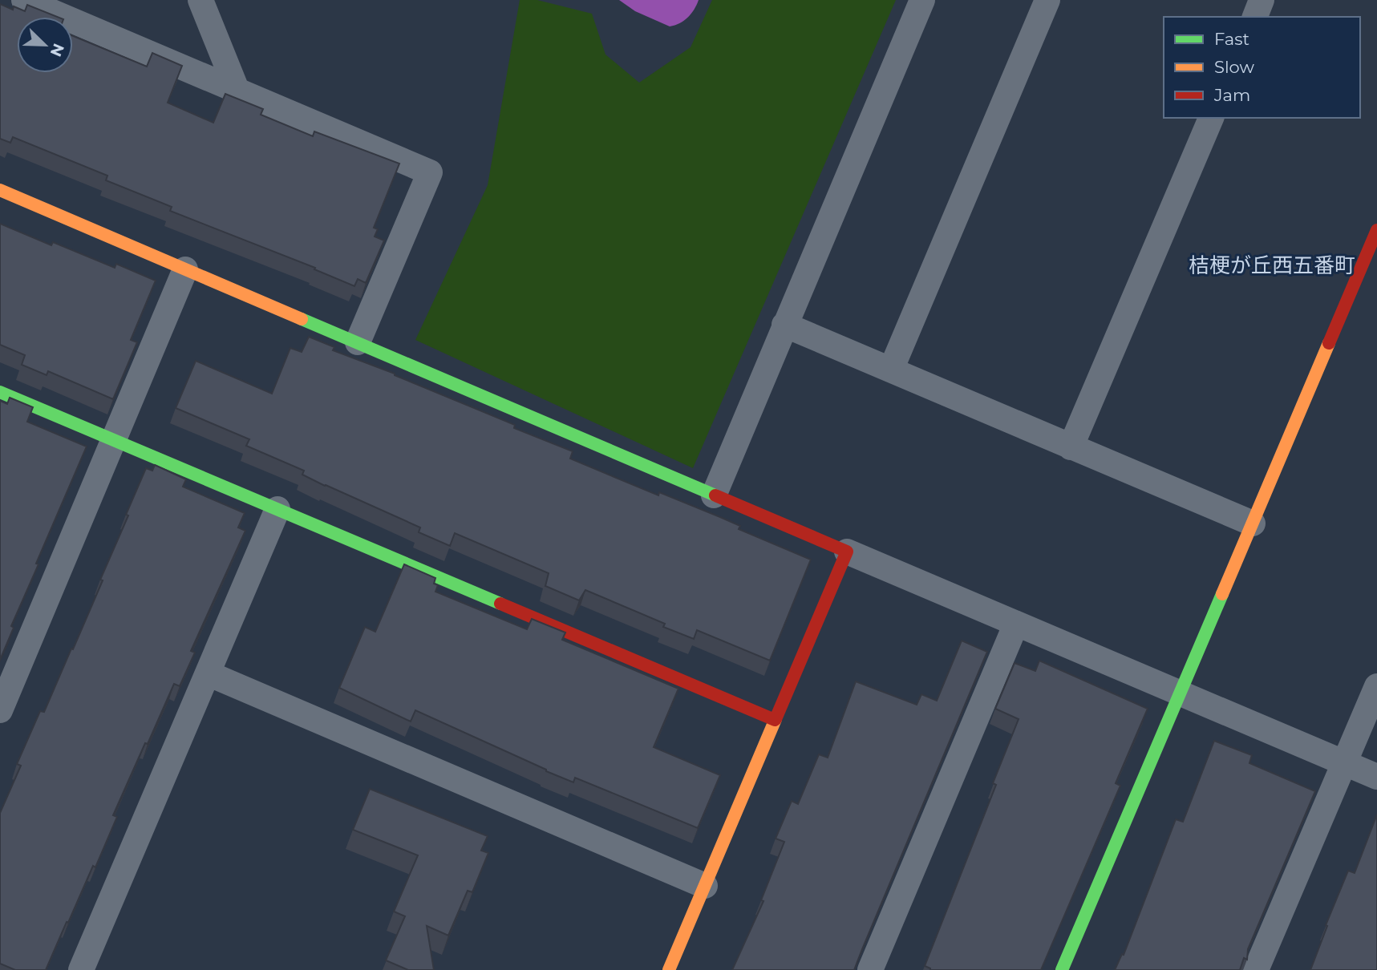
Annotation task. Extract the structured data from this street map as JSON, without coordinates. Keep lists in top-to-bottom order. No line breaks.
{"districts":["桔梗が丘西五番町"],"legend":["Fast","Slow","Jam"],"north":"bottom right"}
